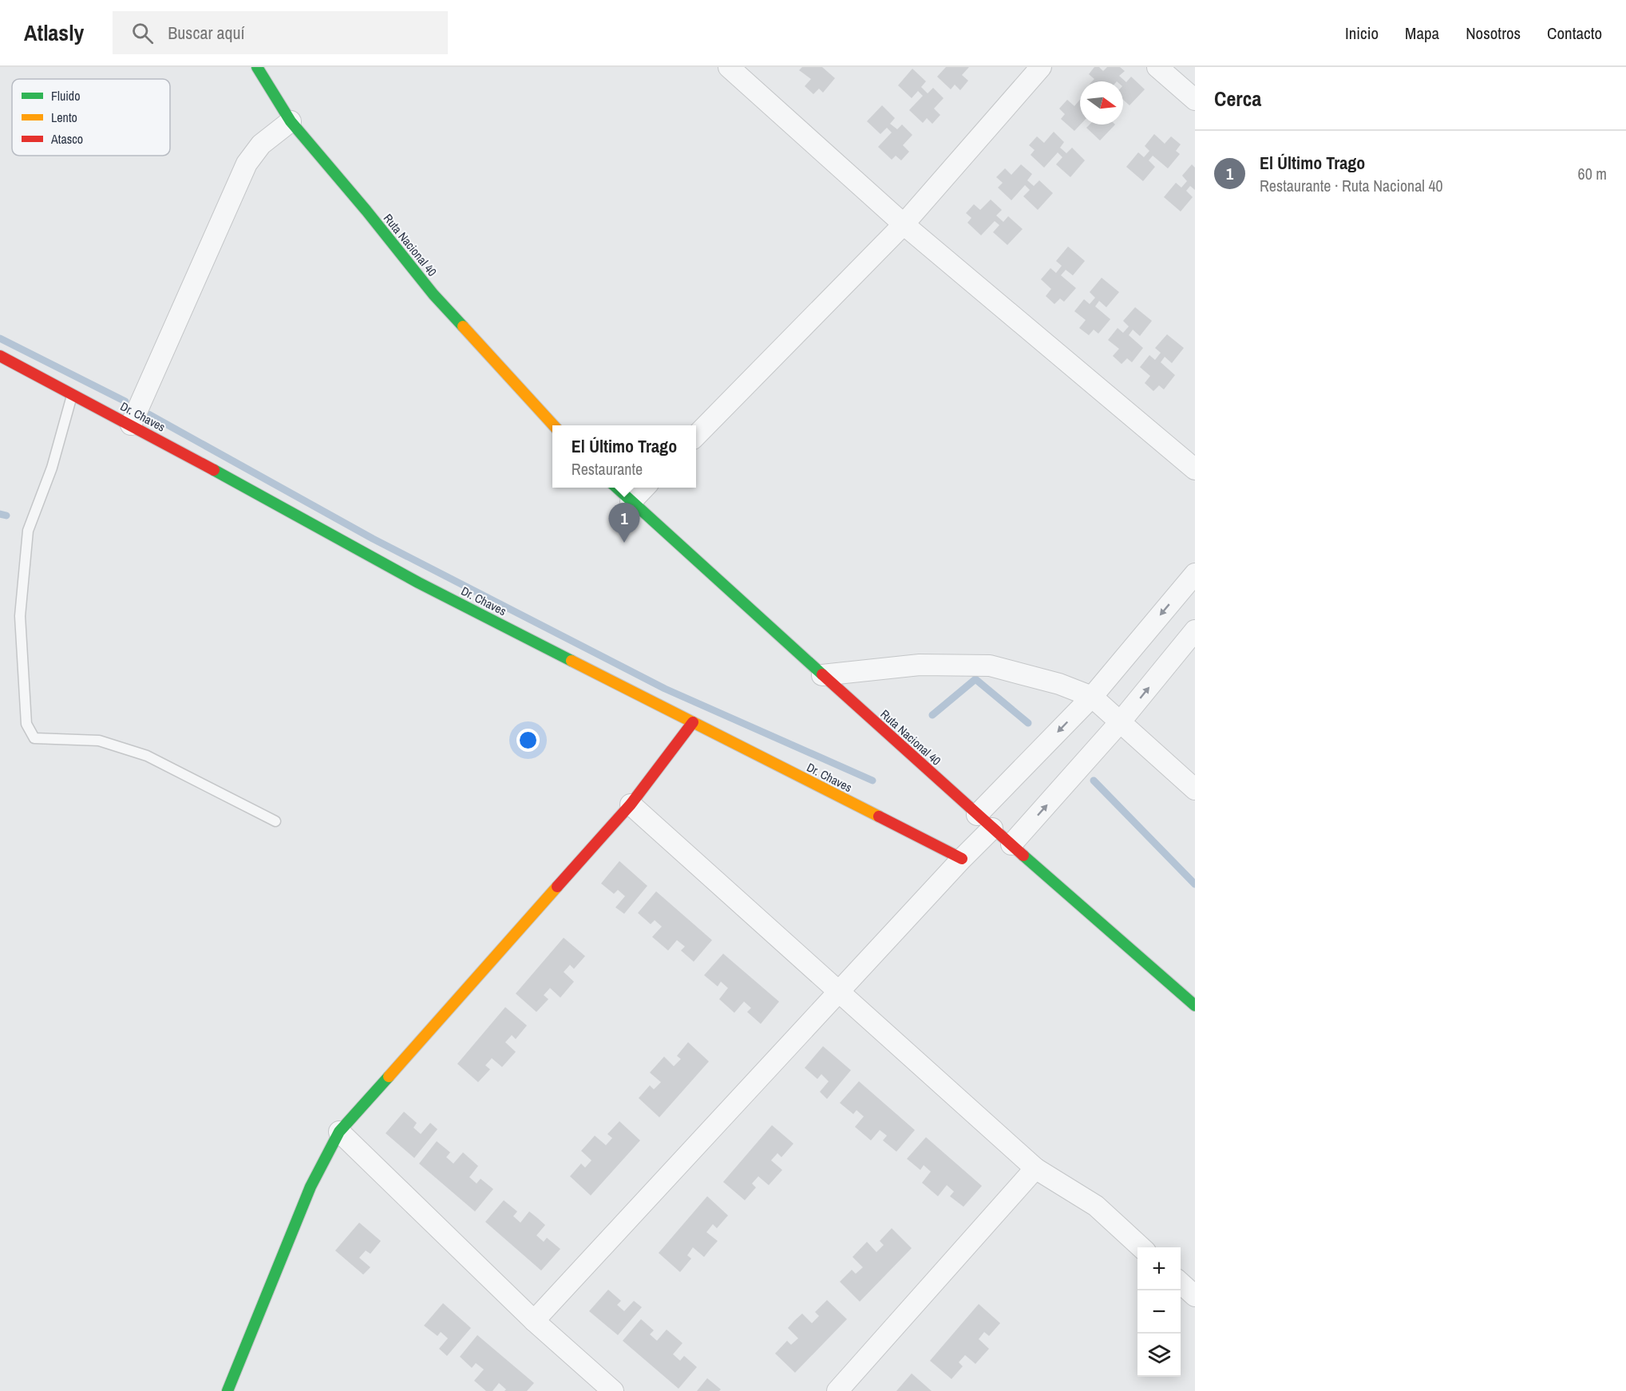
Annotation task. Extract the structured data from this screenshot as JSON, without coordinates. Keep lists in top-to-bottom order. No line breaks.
{"streets":{"street":["Ruta Nacional 40","Dr. Chaves"]},"legend":["Fluido","Lento","Atasco"],"north":"right","page":{"header":"Atlasly","search":"Buscar aquí","nav":["Inicio","Mapa","Nosotros","Contacto"],"heading":"Cerca","list":[{"mark":"1","name":"El Último Trago","note":"Restaurante · Ruta Nacional 40","value":"60 m"}],"popup":["El Último Trago","Restaurante"],"pins":"1","map_buttons":["+","−"]}}
